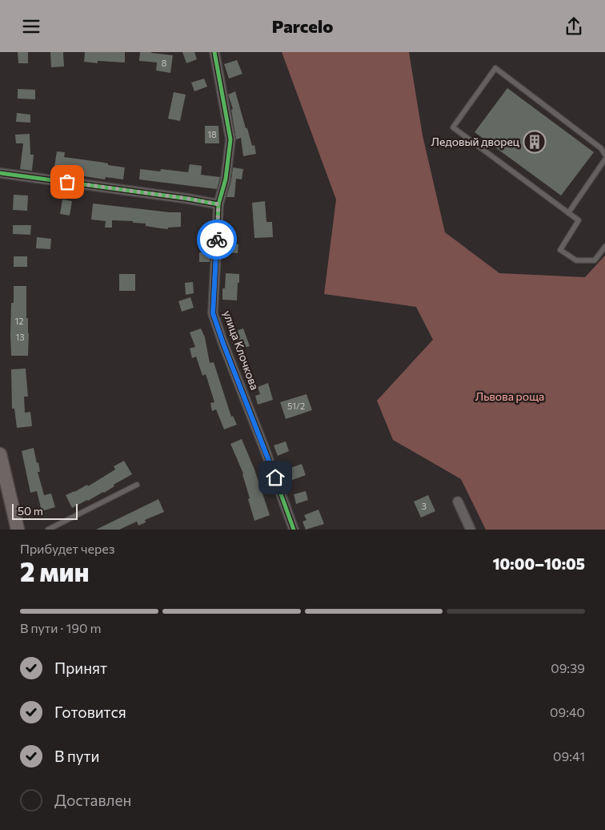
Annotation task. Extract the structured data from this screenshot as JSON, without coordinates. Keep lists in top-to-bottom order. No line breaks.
{"streets":{"street":["улица Клочкова"]},"parks":["Львова роща"],"places":{"building":["Ледовый дворец"]},"house_numbers":["8","18","12","13","51/2","3"],"scale_bar":"50 m","page":{"header":"Parcelo","scale":"50 m","heading":["2 мин","Прибудет через","10:00–10:05"],"bar":"В пути · 190 m","list":[["Принят","09:39"],["Готовится","09:40"],["В пути","09:41"],"Доставлен"]}}
